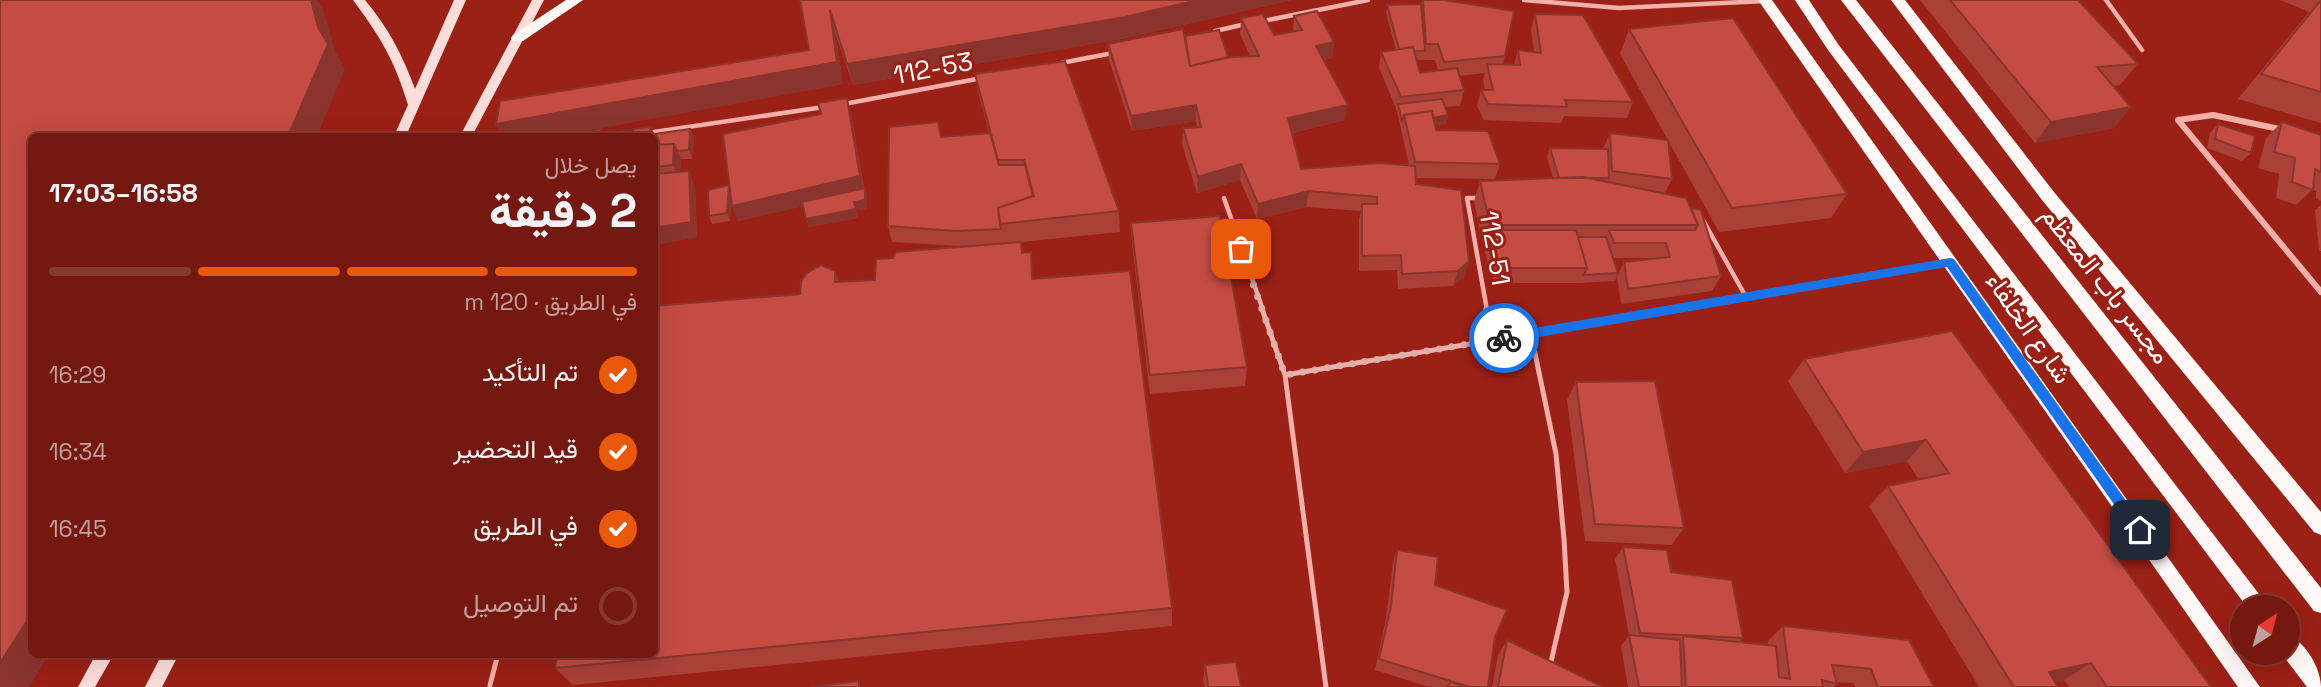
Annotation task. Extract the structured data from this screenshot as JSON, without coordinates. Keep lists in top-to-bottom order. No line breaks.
{"streets":{"main road":["مجسر باب المعظم","شارع الخلفاء"],"lane":["112-53","112-51"]},"north":"top right","page":{"heading":["2 دقيقة","يصل خلال","16:58–17:03"],"bar":"في الطريق · 120 m","list":[["تم التأكيد","16:29"],["قيد التحضير","16:34"],["في الطريق","16:45"],"تم التوصيل"]}}
